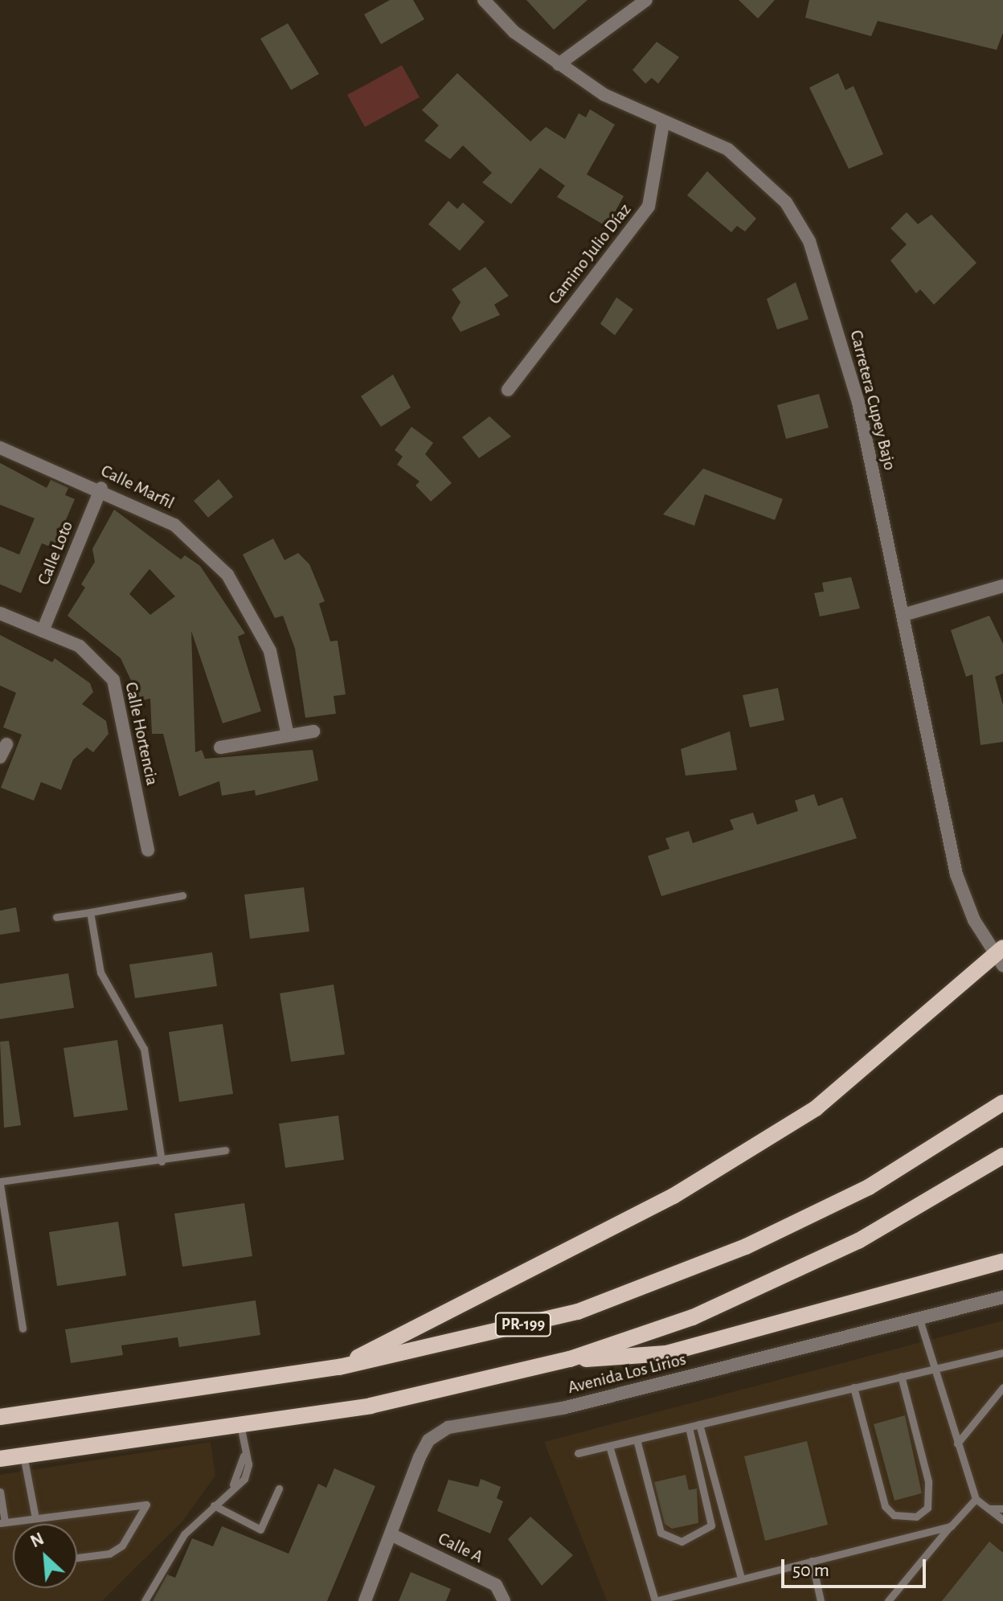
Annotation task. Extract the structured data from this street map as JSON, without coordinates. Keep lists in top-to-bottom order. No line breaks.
{"streets":{"main road":["PR-199"],"street":["Camino Julio Díaz","Carretera Cupey Bajo","Calle Marfil","Calle Loto","Calle Hortencia","Avenida Los Lirios","Calle A"]},"crossings":[["Camino Julio Díaz","Carretera Cupey Bajo"],["Calle Marfil","Calle Loto"],["Calle Loto","Calle Hortencia"],["Avenida Los Lirios","Calle A"]],"scale_bar":"50 m","north":"top left"}
